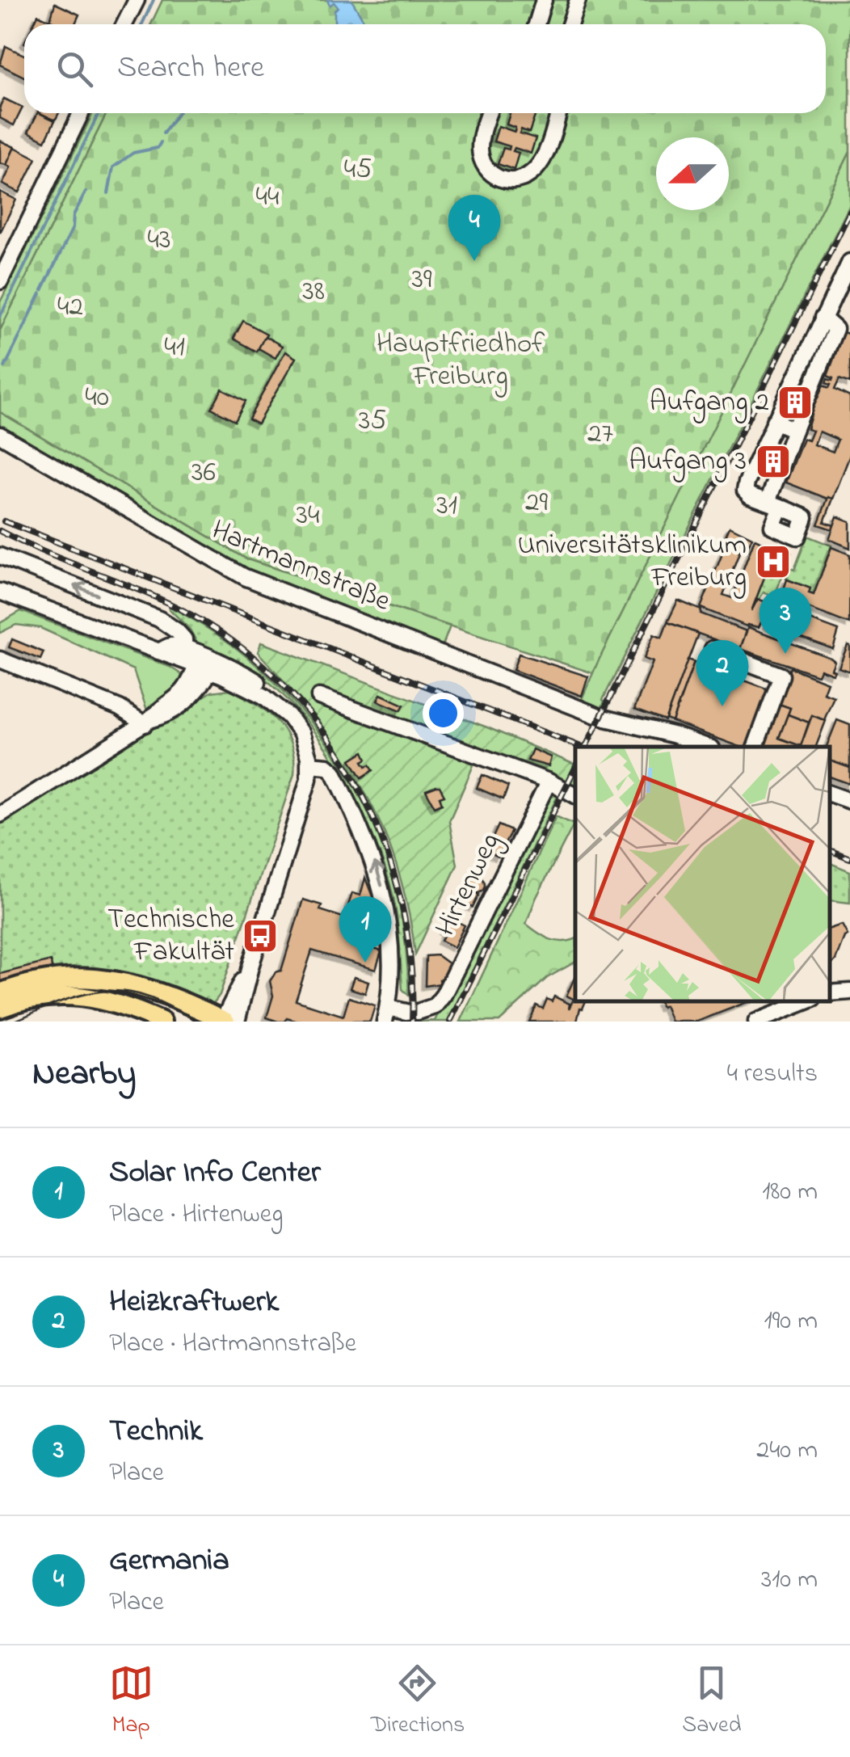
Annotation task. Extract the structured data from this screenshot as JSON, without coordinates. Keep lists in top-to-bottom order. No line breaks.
{"streets":{"street":["Hartmannstraße","Hirtenweg"]},"one_way":["Hirtenweg"],"parks":["45","44","43","39","38","42","Hauptfriedhof Freiburg","41","40","35","27","36","29","31","34"],"places":{"building":["Aufgang 2","Aufgang 3"],"hospital":["Universitätsklinikum Freiburg"],"bus stop":["Technische Fakultät"]},"north":"left","page":{"search":"Search here","pins":["4","3","2","1"],"heading":["Nearby","4 results"],"list":[{"mark":"1","name":"Solar Info Center","note":"Place · Hirtenweg","value":"180 m"},{"mark":"2","name":"Heizkraftwerk","note":"Place · Hartmannstraße","value":"190 m"},{"mark":"3","name":"Technik","note":"Place","value":"240 m"},{"mark":"4","name":"Germania","note":"Place","value":"310 m"}],"nav":["Map","Directions","Saved"]}}
